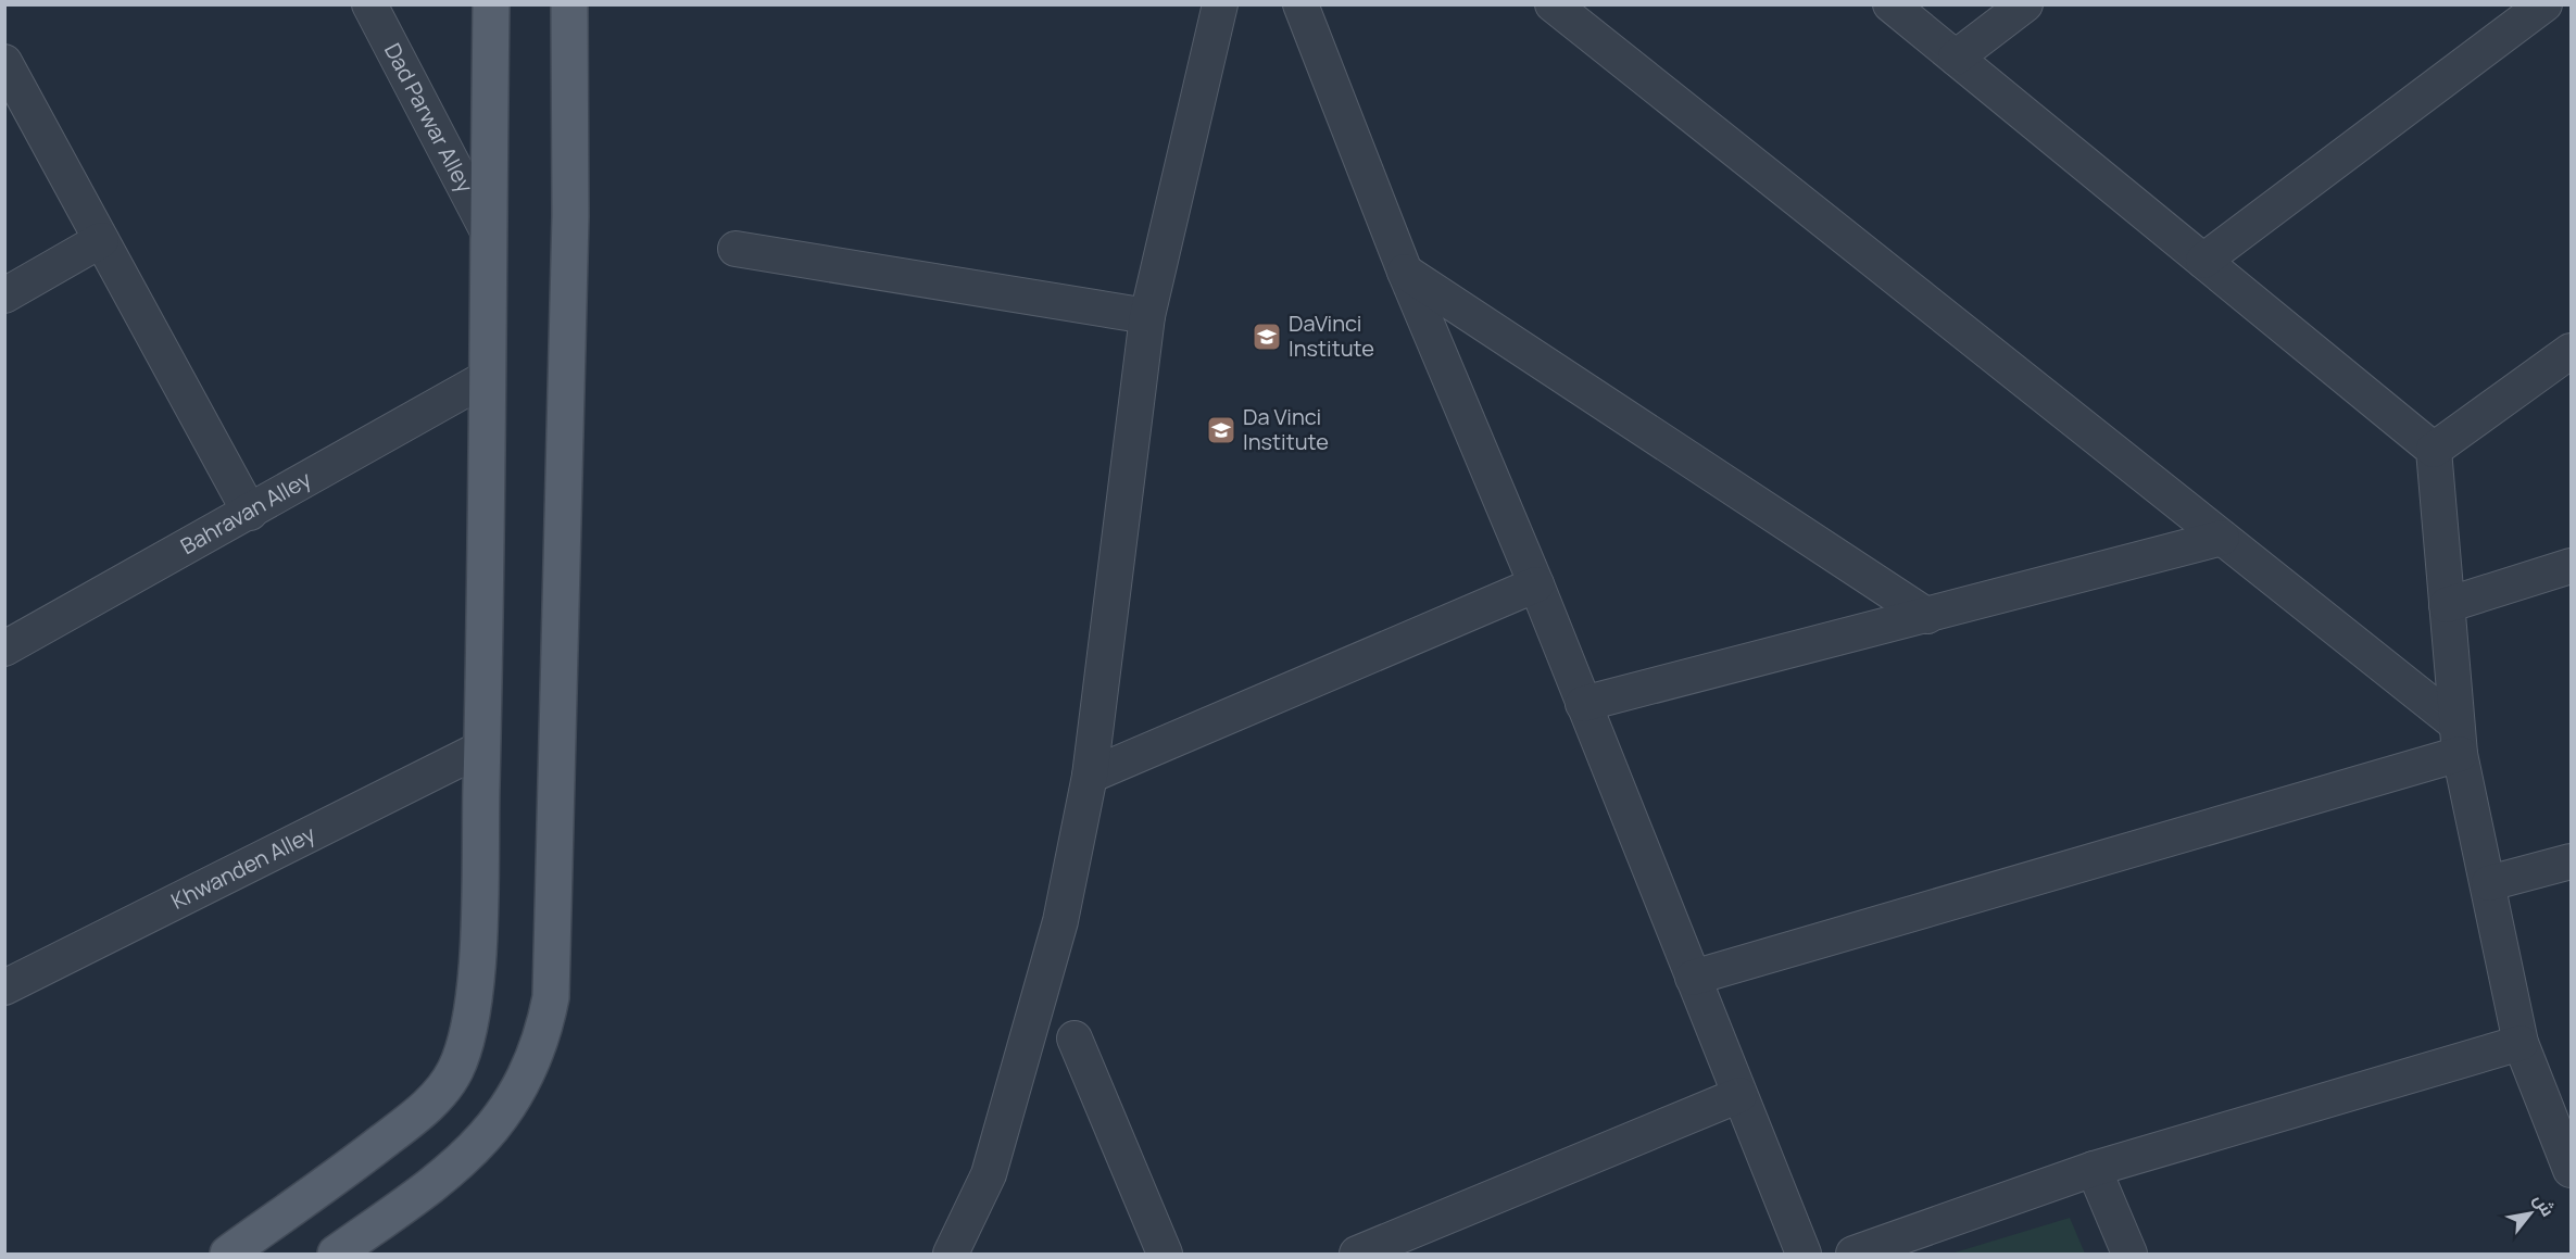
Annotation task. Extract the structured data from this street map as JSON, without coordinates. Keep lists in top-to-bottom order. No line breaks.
{"streets":{"street":["Dad Parwar Alley","Bahravan Alley","Khwanden Alley"]},"places":{"school or university":["DaVinci Institute","Da Vinci Institute"]},"north":"top right"}
